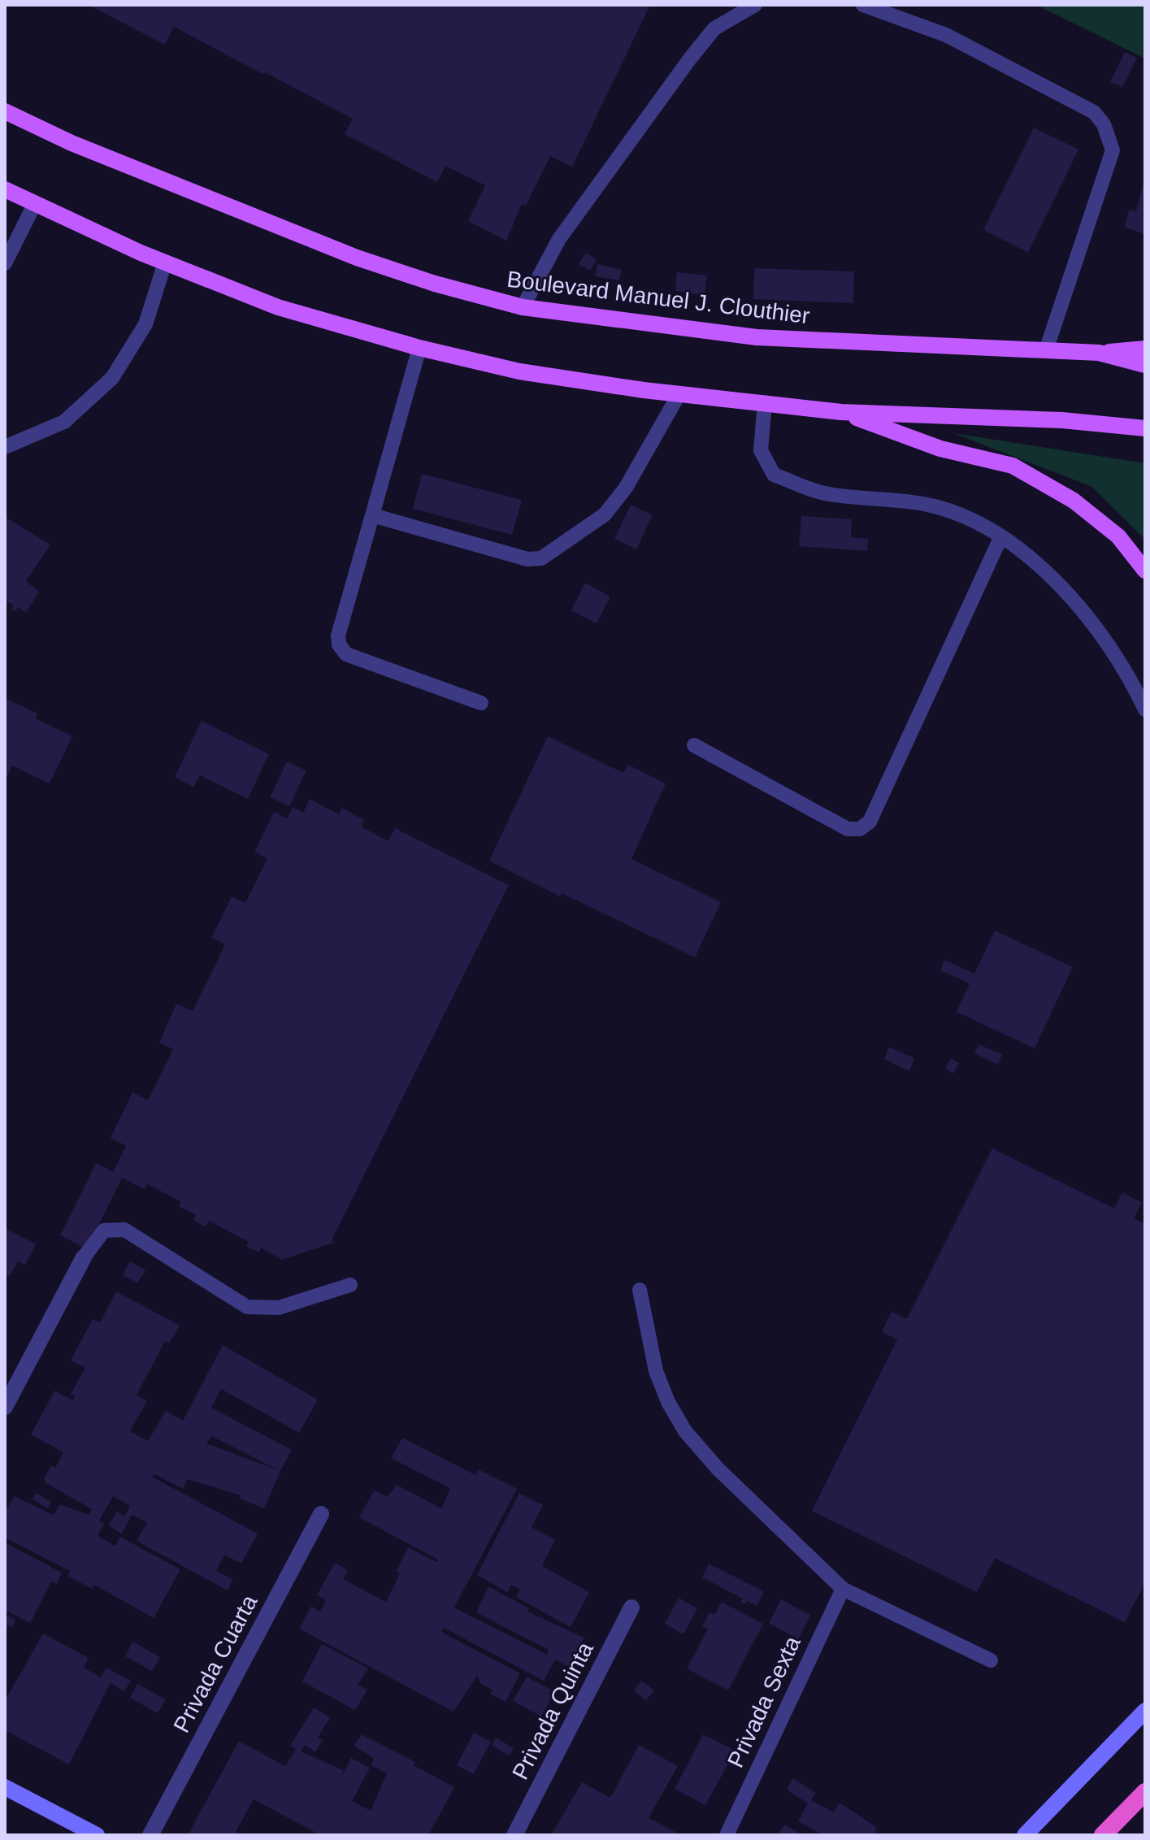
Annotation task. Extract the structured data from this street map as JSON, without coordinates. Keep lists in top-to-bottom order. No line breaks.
{"streets":{"main road":["Boulevard Manuel J. Clouthier"],"street":["Privada Cuarta","Privada Quinta"],"lane":["Privada Sexta"]}}
